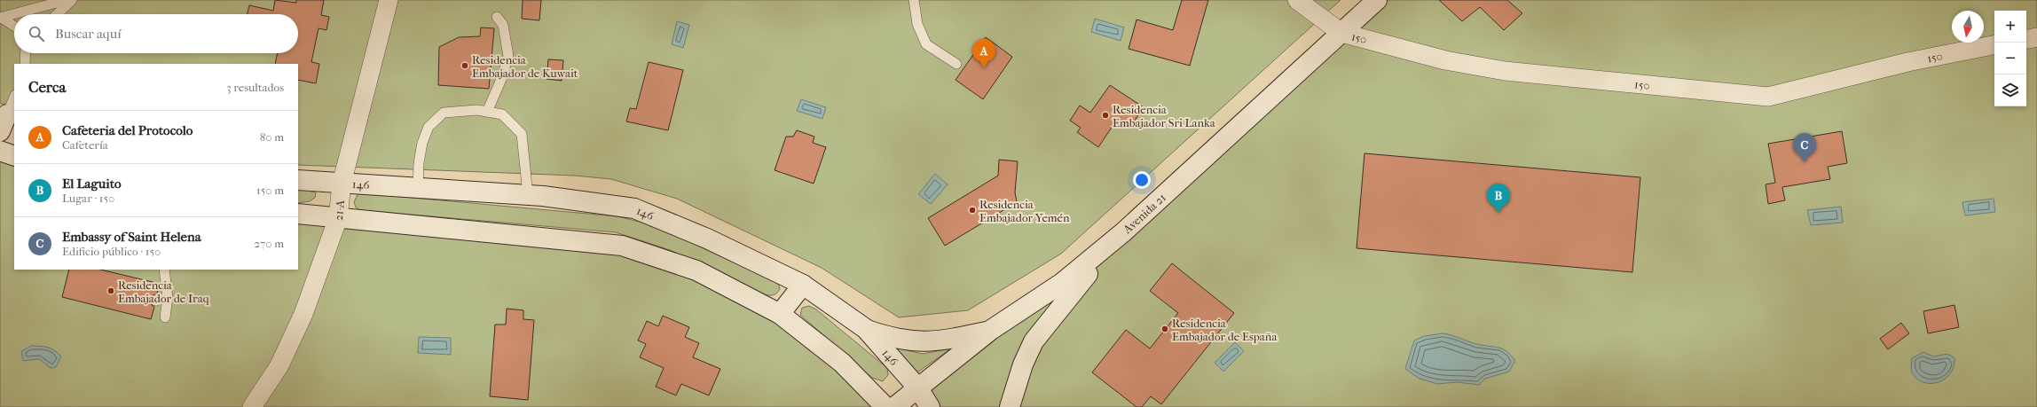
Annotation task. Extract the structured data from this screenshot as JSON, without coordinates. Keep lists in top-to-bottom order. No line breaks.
{"streets":{"main road":["146","Avenida 21"],"street":["150","21-A"]},"crossings":[["150","Avenida 21"],["146","21-A"],["146","Avenida 21"]],"places":["Residencia Embajador de Kuwait","Residencia Embajador Sri Lanka","Residencia Embajador Yemén","Residencia Embajador de Iraq","Residencia Embajador de España"],"north":"bottom","page":{"map_buttons":["+","−"],"search":"Buscar aquí","pins":["A","C","B"],"heading":["Cerca","3 resultados"],"list":[{"mark":"A","name":"Cafeteria del Protocolo","note":"Cafetería","value":"80 m"},{"mark":"B","name":"El Laguito","note":"Lugar · 150","value":"150 m"},{"mark":"C","name":"Embassy of Saint Helena","note":"Edificio público · 150","value":"270 m"}]}}
